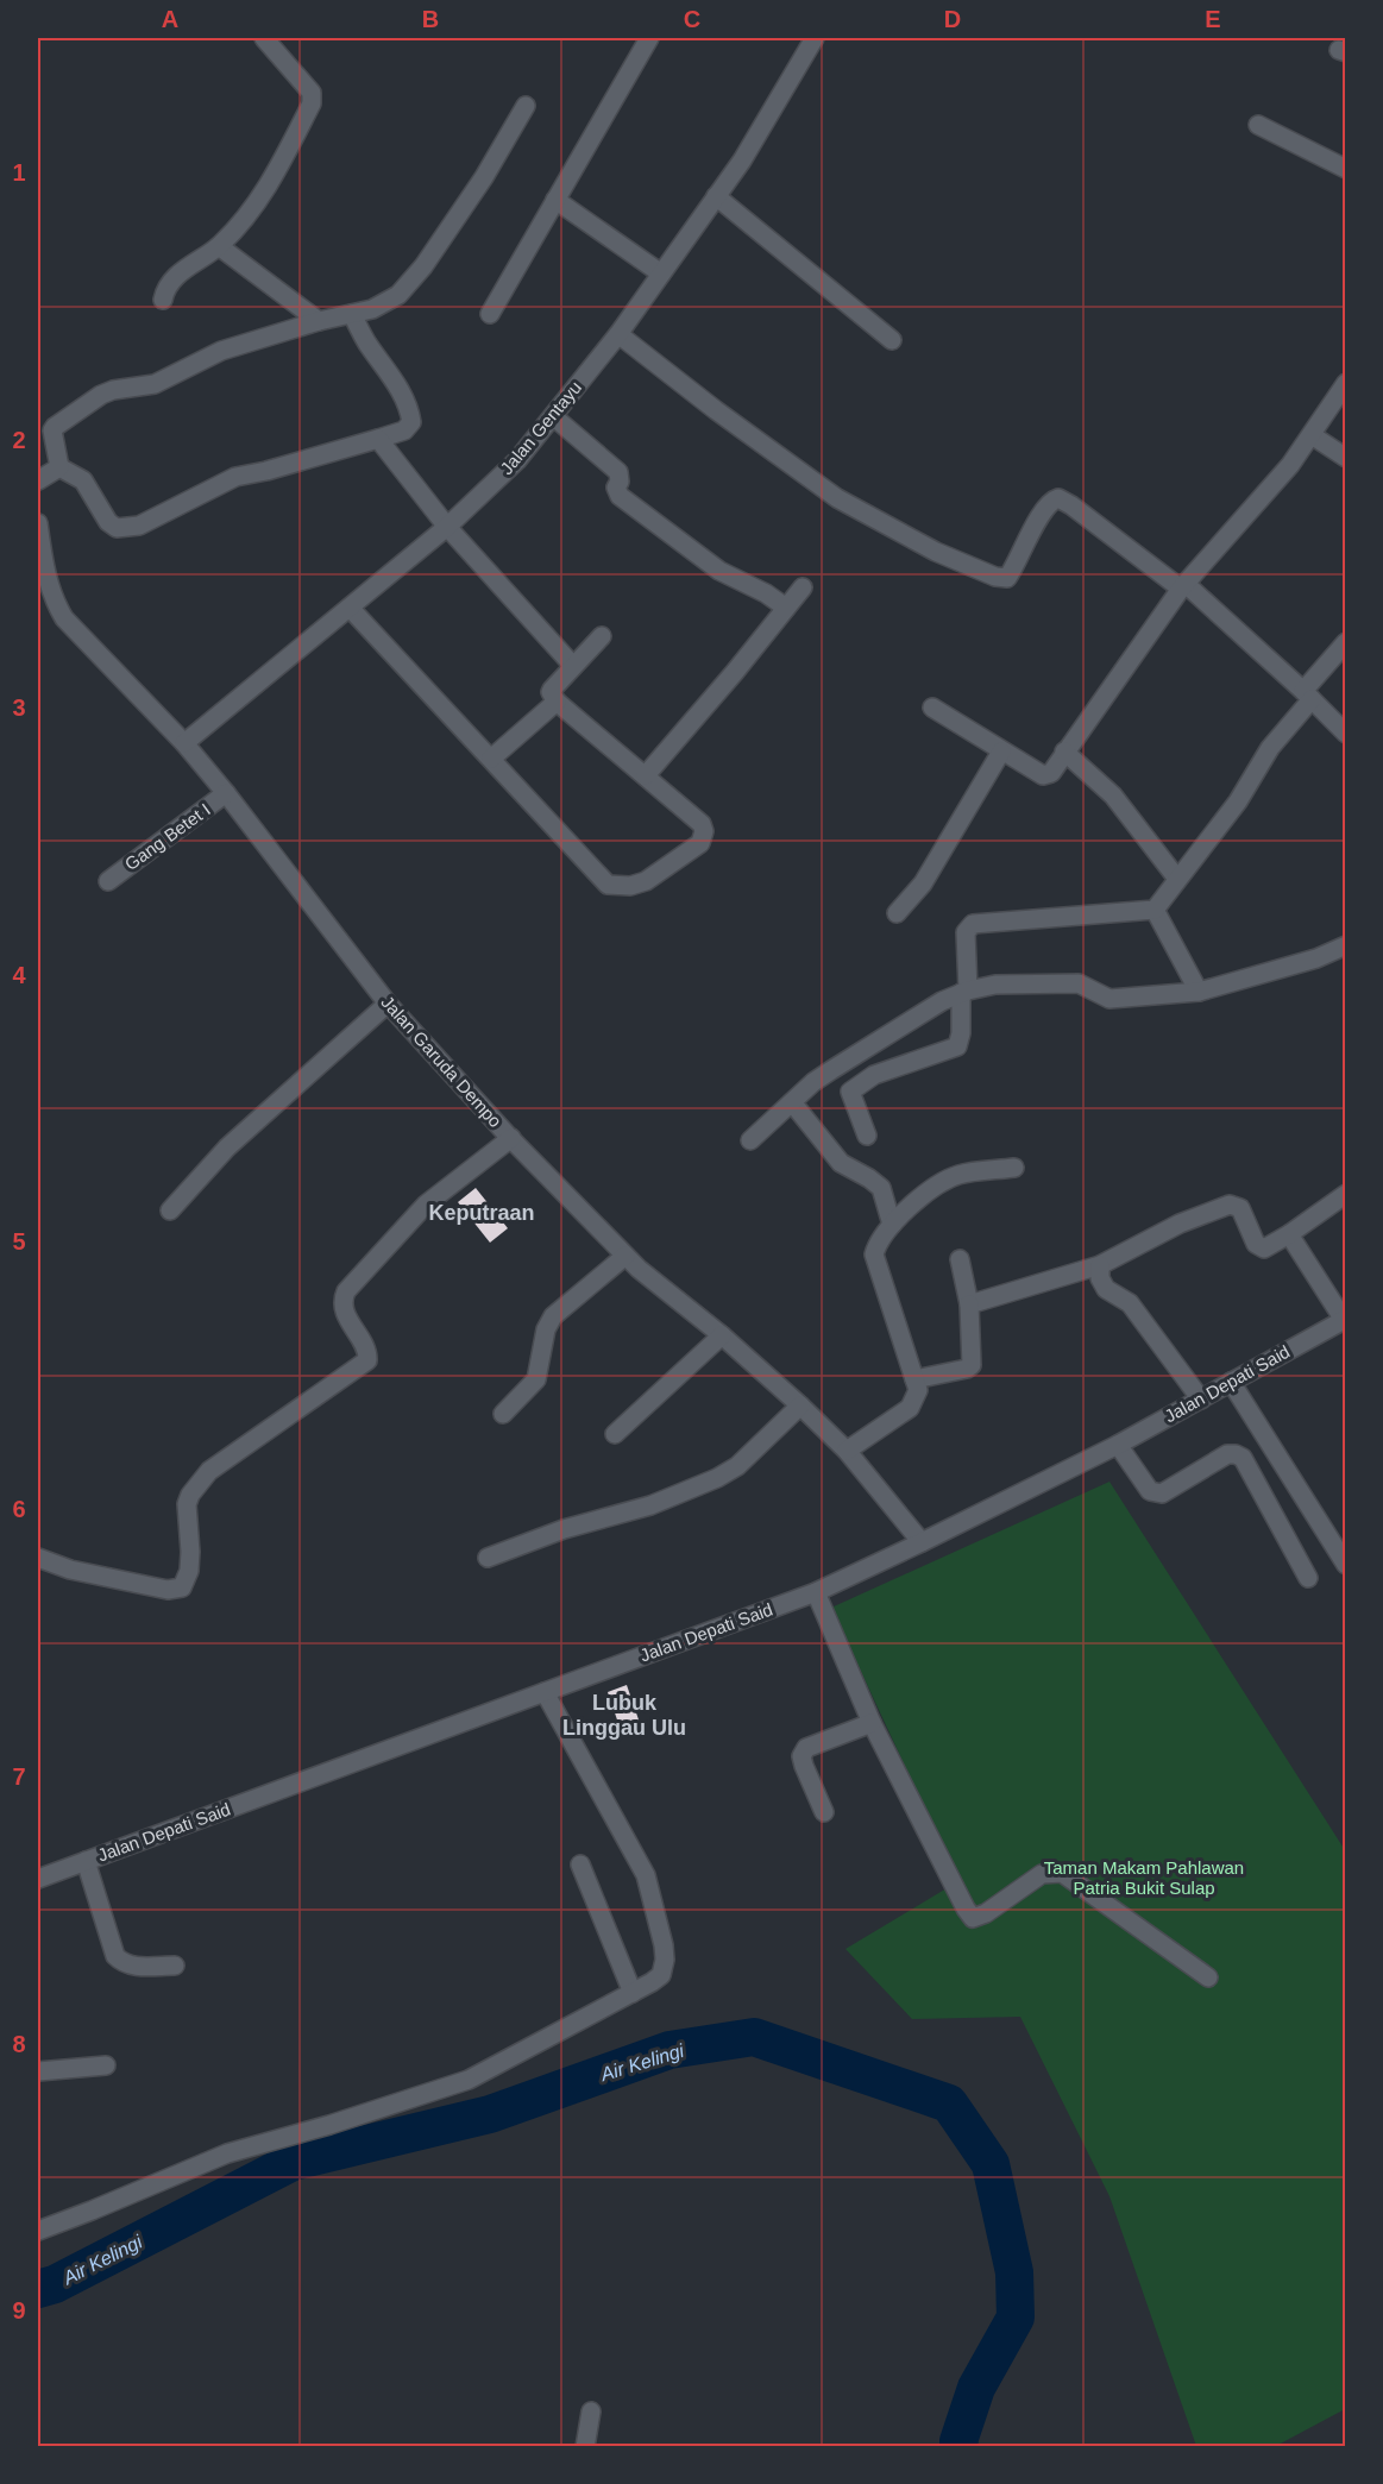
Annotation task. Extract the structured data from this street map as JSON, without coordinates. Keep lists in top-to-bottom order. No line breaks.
{"streets":{"street":["Jalan Gentayu","Gang Betet I","Jalan Garuda Dempo","Jalan Depati Said"]},"crossings":[["Jalan Gentayu","Jalan Garuda Dempo"],["Gang Betet I","Jalan Garuda Dempo"],["Jalan Garuda Dempo","Jalan Depati Said"]],"districts":["Keputraan","Lubuk Linggau Ulu"],"water":["Air Kelingi"],"parks":["Taman Makam Pahlawan Patria Bukit Sulap"],"grid":{"columns":["A","B","C","D","E"],"rows":["1","2","3","4","5","6","7","8","9"]}}
